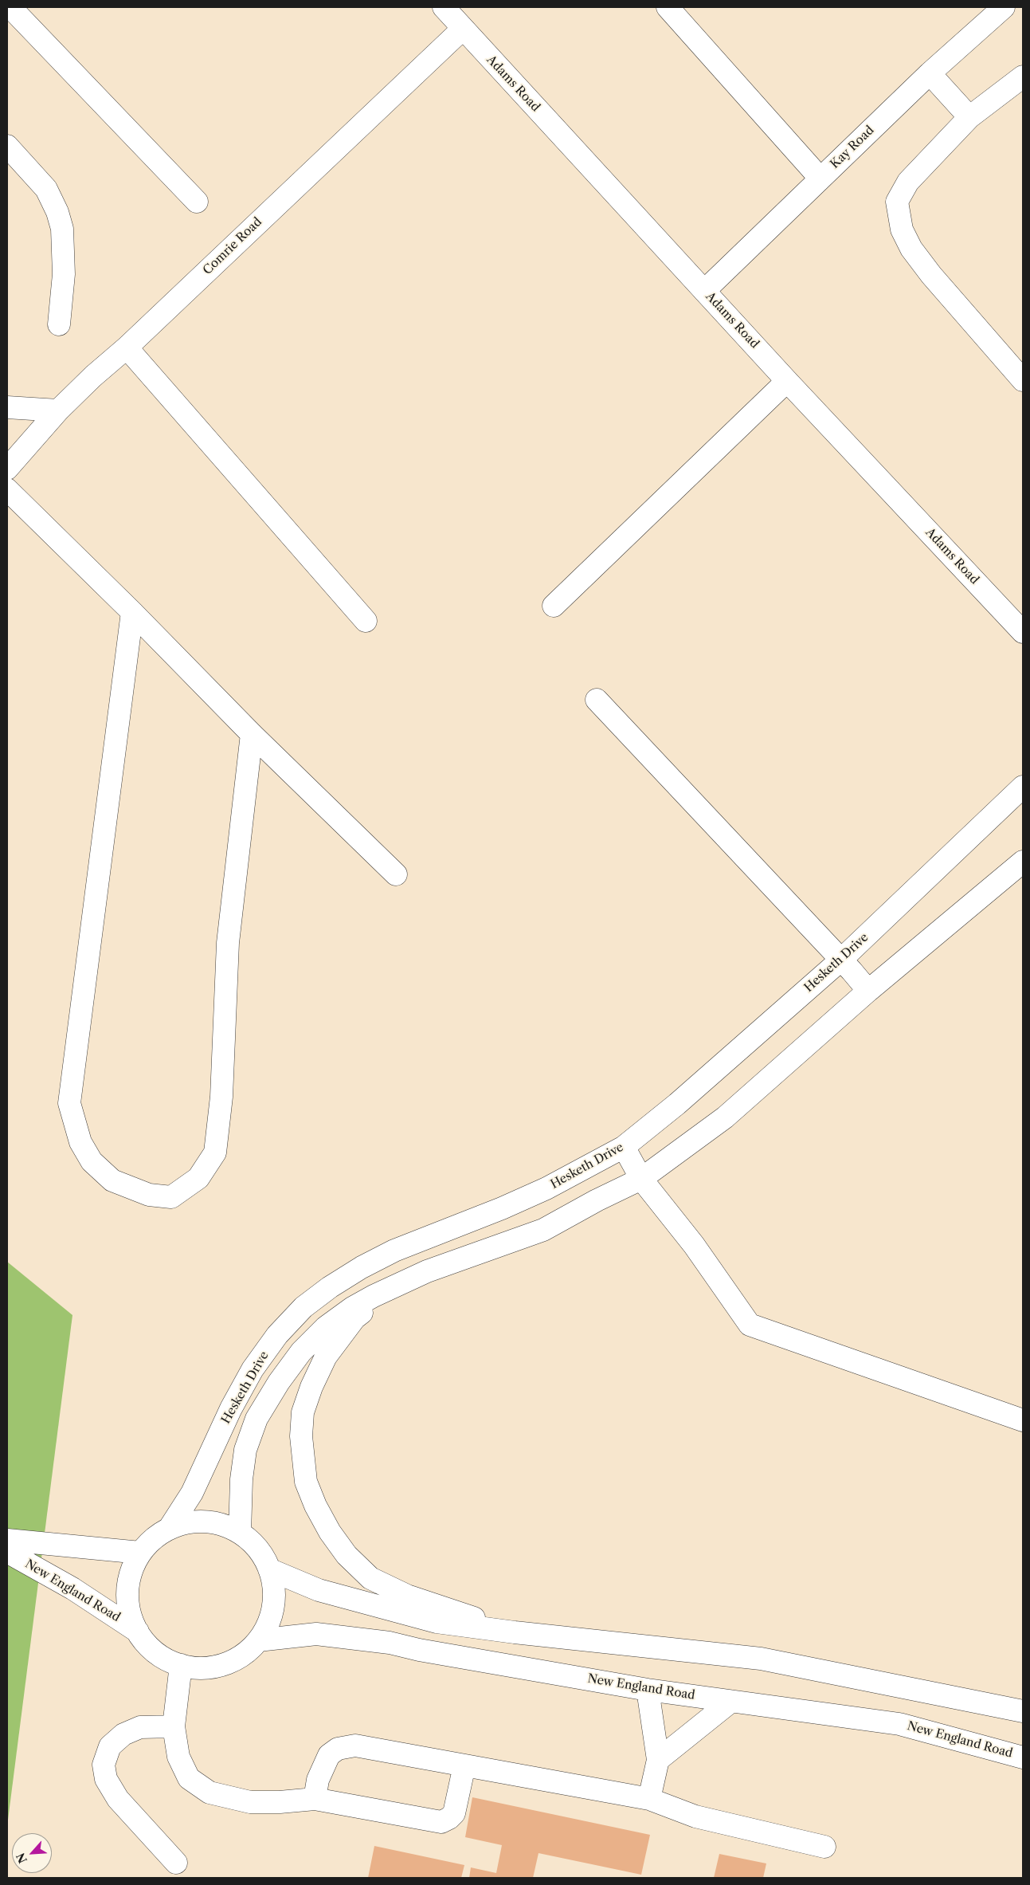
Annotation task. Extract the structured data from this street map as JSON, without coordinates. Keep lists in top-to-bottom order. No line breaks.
{"streets":{"street":["Adams Road","Kay Road","Comrie Road","Hesketh Drive","New England Road"]},"crossings":[["Adams Road","Kay Road"],["Adams Road","Comrie Road"]],"north":"bottom left"}
